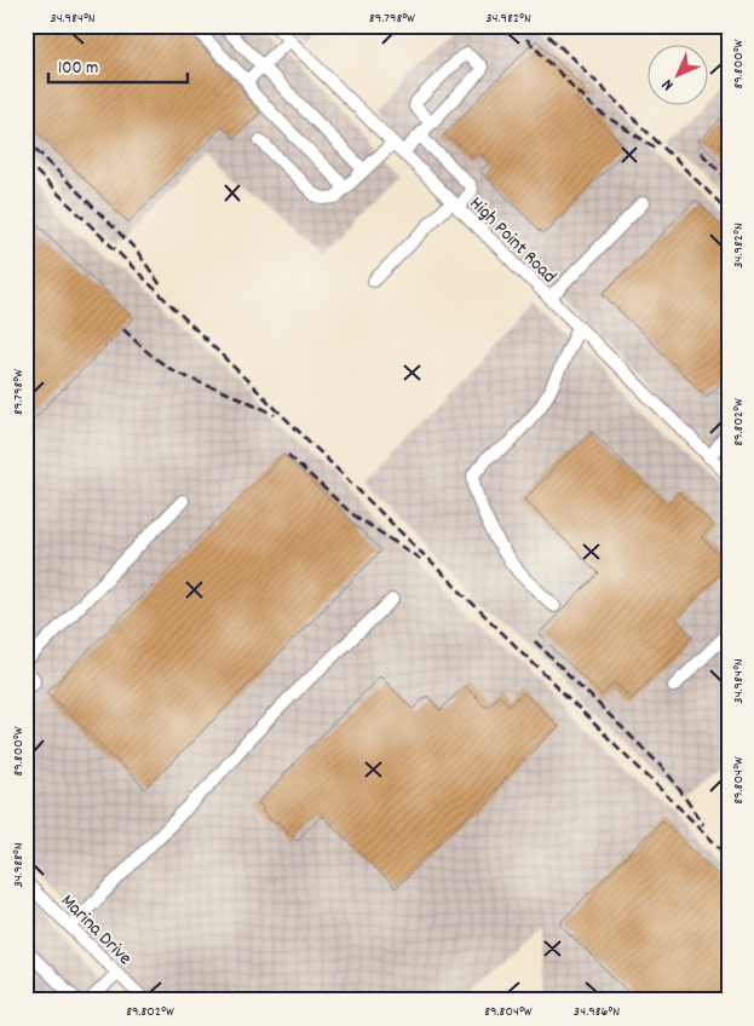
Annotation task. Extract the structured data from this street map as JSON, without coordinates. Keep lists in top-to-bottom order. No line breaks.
{"streets":{"street":["High Point Road","Marina Drive"]},"scale_bar":"100 m","north":"bottom left","coordinates":["34.984°N","89.798°W","34.982°N","89.800°W","89.802°W","89.804°W","34.988°N","34.986°N"]}
